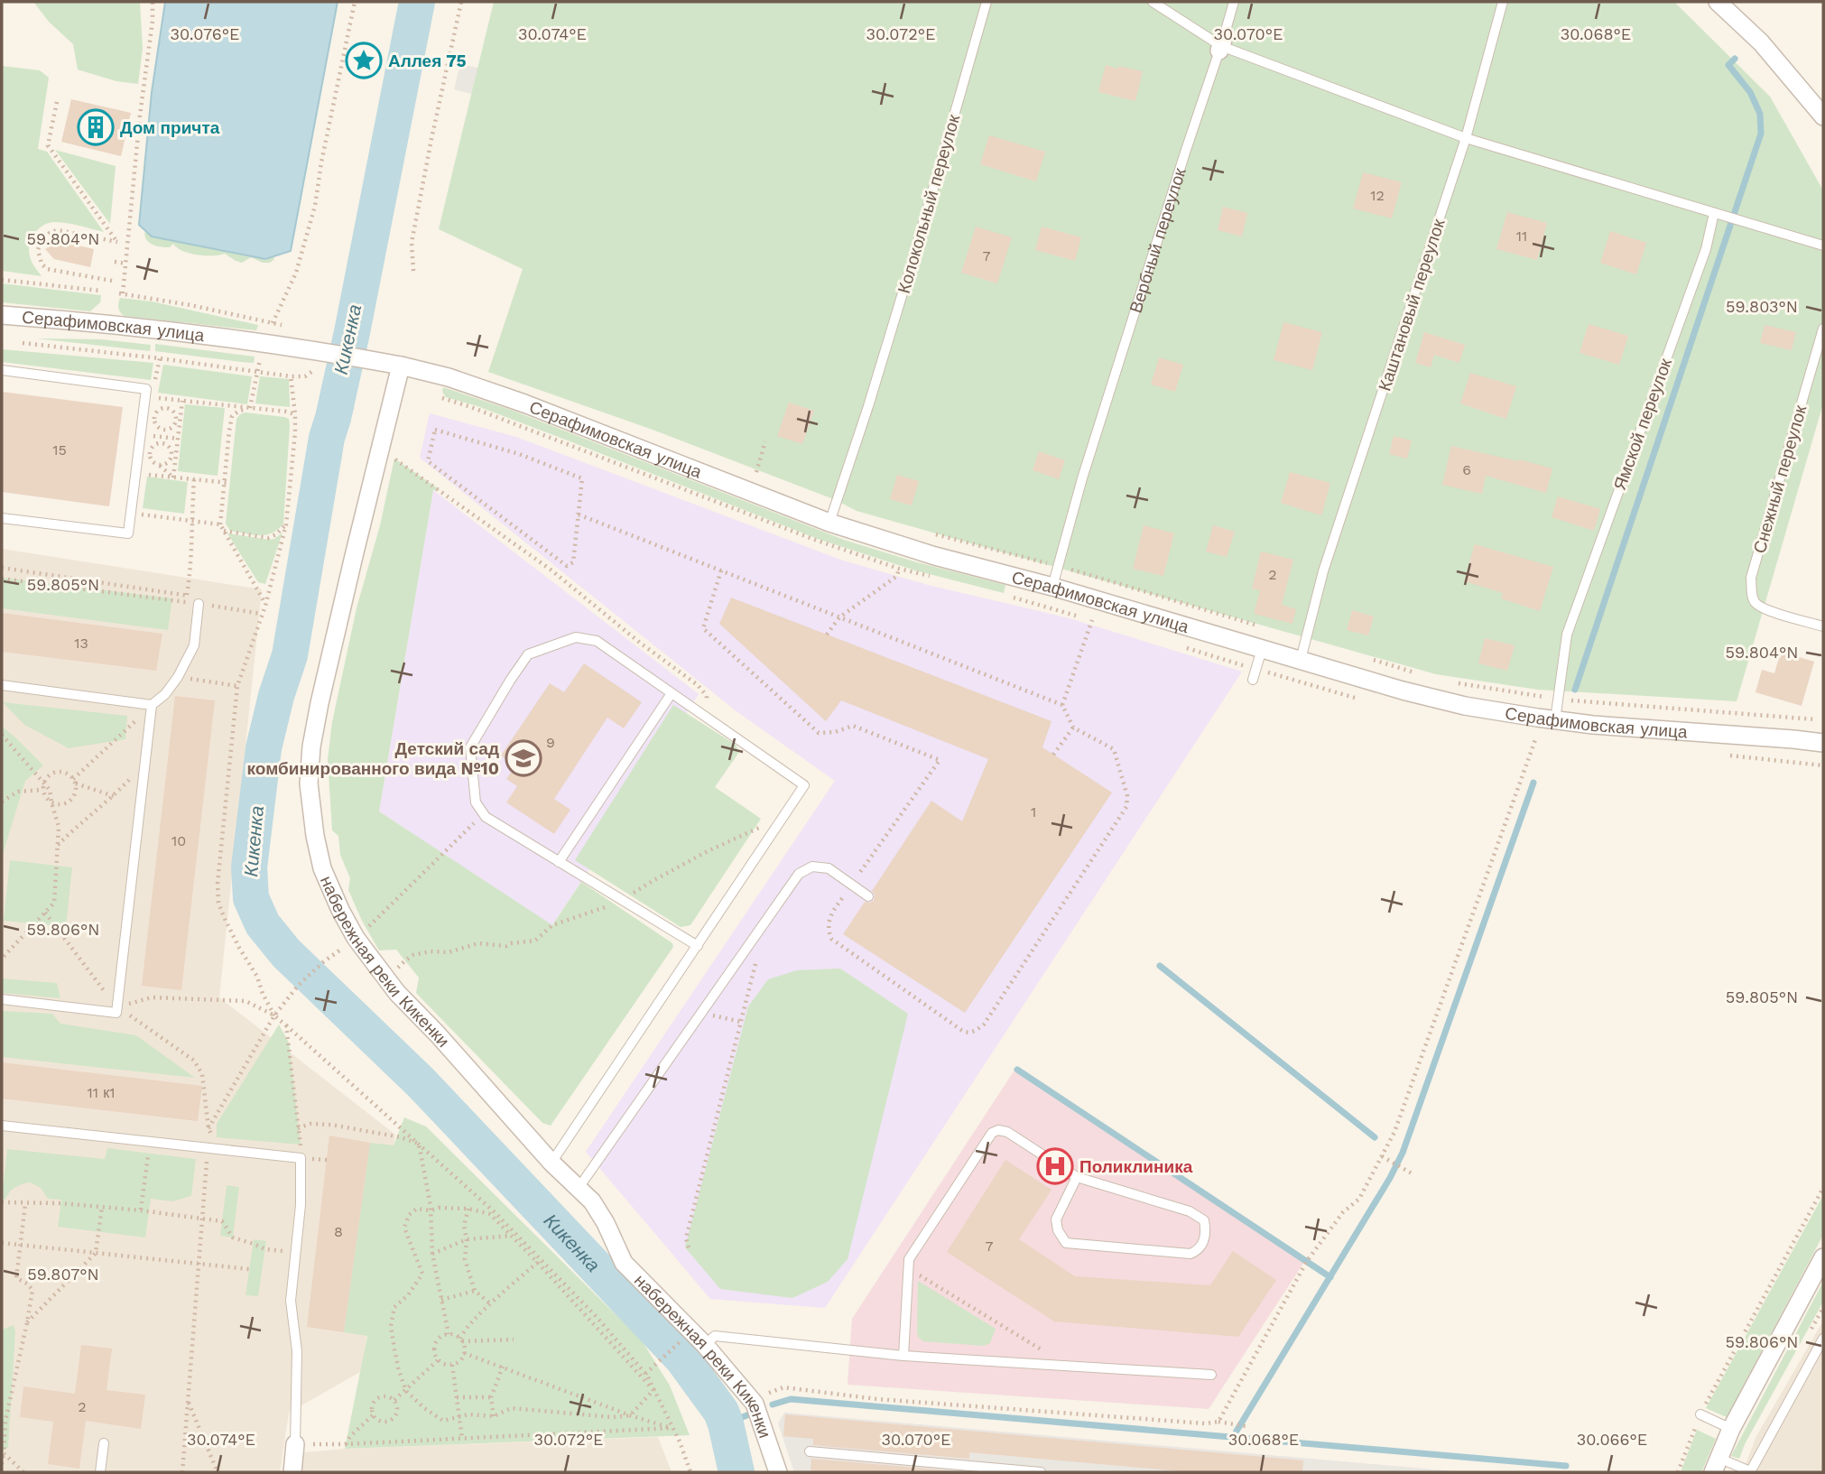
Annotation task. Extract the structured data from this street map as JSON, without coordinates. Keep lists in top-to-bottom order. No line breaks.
{"streets":{"street":["Серафимовская улица","набережная реки Кикенки"],"lane":["Колокольный переулок","Вербный переулок","Каштановый переулок","Ямской переулок","Снежный переулок"]},"crossings":[["Колокольный переулок","Серафимовская улица"],["Вербный переулок","Серафимовская улица"],["Каштановый переулок","Серафимовская улица"],["Серафимовская улица","Ямской переулок"],["Серафимовская улица","набережная реки Кикенки"]],"water":["Кикенка"],"places":{"place":["Аллея 75"],"building":["Дом причта"],"school or university":["Детский сад комбинированного вида №10"],"hospital":["Поликлиника"]},"house_numbers":["12","11","7","15","6","2","13","9","1","10","11 к1","8","7","2"],"coordinates":["30.076°E","30.074°E","30.072°E","30.070°E","30.068°E","59.804°N","59.803°N","59.805°N","59.806°N","59.807°N","30.066°E"]}
